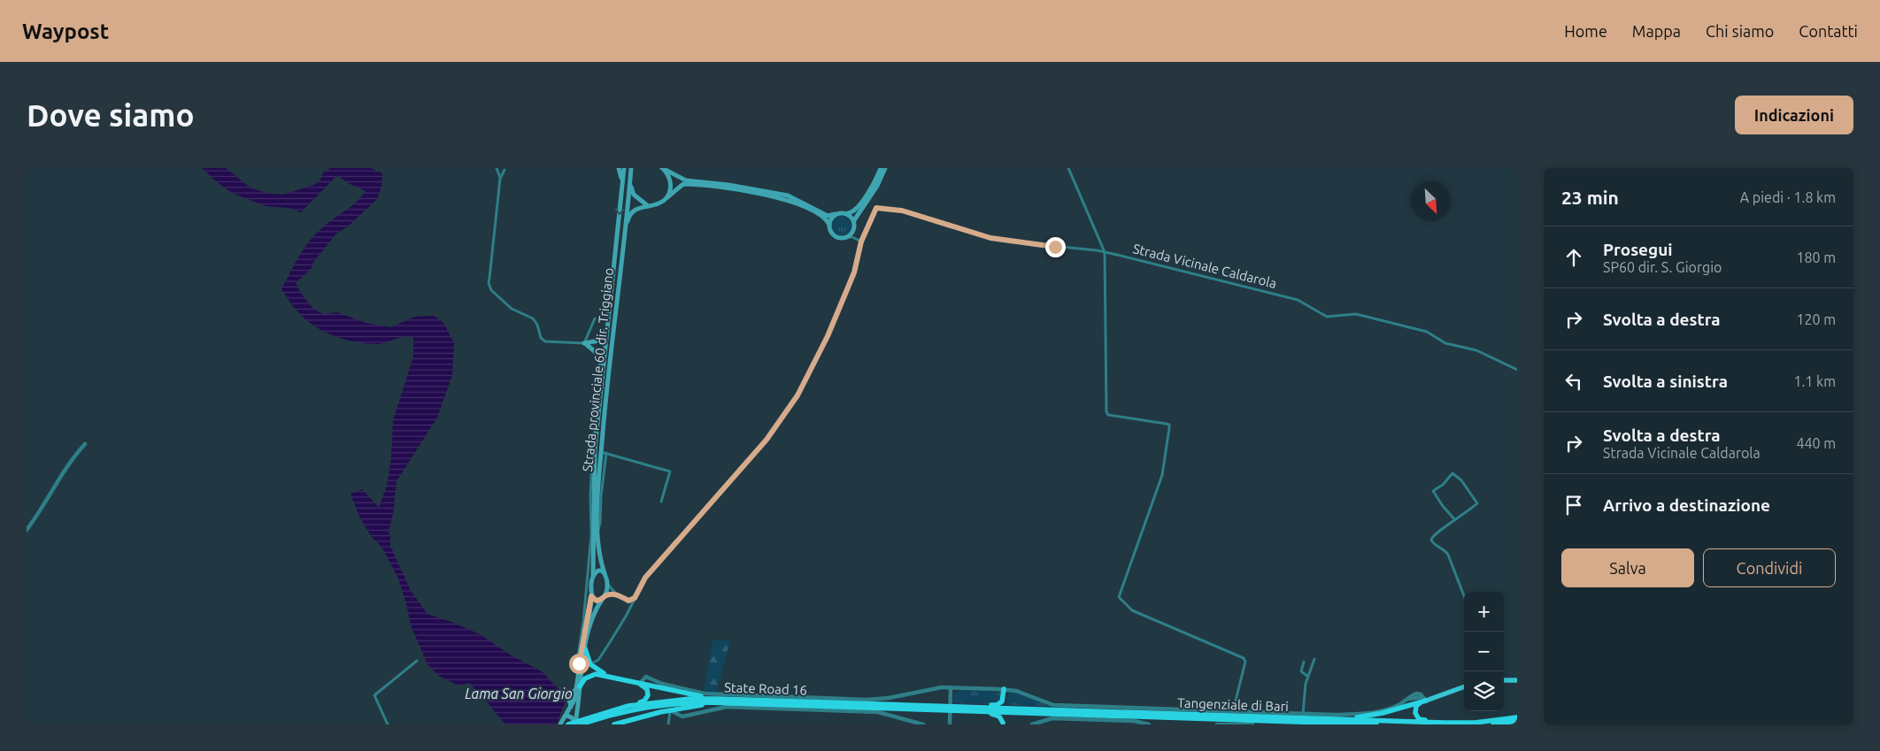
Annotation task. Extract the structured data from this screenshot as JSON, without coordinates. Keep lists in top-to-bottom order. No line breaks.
{"streets":{"highway":["State Road 16","Tangenziale di Bari"],"main road":["Strada provinciale 60 dir. Triggiano"],"street":["Strada Vicinale Caldarola"]},"crossings":[["State Road 16","Tangenziale di Bari"]],"water":["Lama San Giorgio"],"north":"bottom right","page":{"header":"Waypost","nav":["Home","Mappa","Chi siamo","Contatti"],"buttons":["Indicazioni",["Salva","Condividi"]],"title":"Dove siamo","heading":["23 min","A piedi · 1.8 km"],"list":[["Prosegui","SP60 dir. S. Giorgio","180 m"],["Svolta a destra","120 m"],["Svolta a sinistra","1.1 km"],["Svolta a destra","Strada Vicinale Caldarola","440 m"],"Arrivo a destinazione"],"map_buttons":["+","−"]}}
